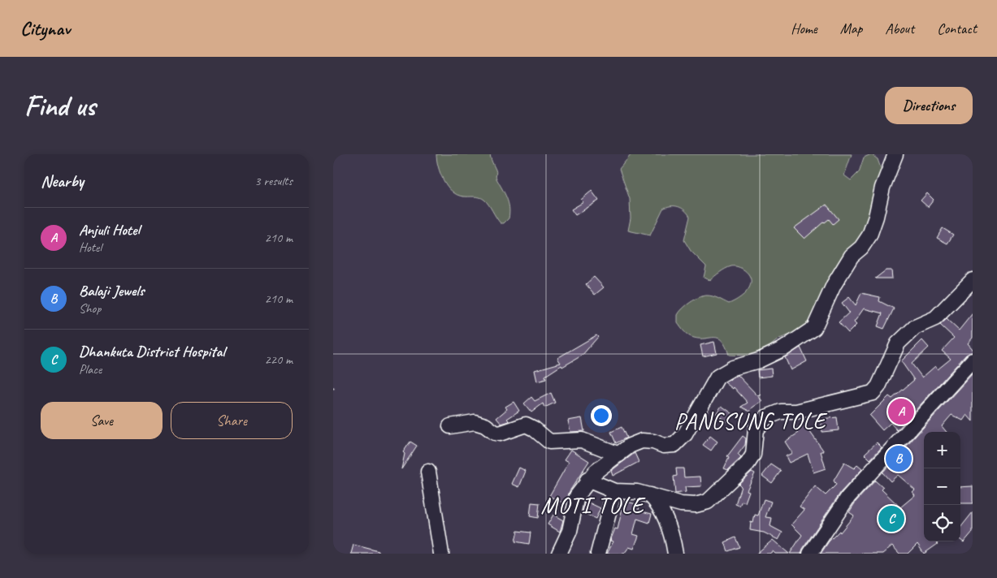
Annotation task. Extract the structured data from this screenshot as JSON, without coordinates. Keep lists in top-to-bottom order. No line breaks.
{"districts":["PANGSUNG TOLE","MOTI TOLE"],"page":{"header":"Citynav","nav":["Home","Map","About","Contact"],"buttons":["Directions",["Save","Share"]],"title":"Find us","heading":["Nearby","3 results"],"list":[{"mark":"A","name":"Anjuli Hotel","note":"Hotel","value":"210 m"},{"mark":"B","name":"Balaji Jewels","note":"Shop","value":"210 m"},{"mark":"C","name":"Dhankuta District Hospital","note":"Place","value":"220 m"}],"pins":["A","B","C"],"map_buttons":["+","−"]}}
